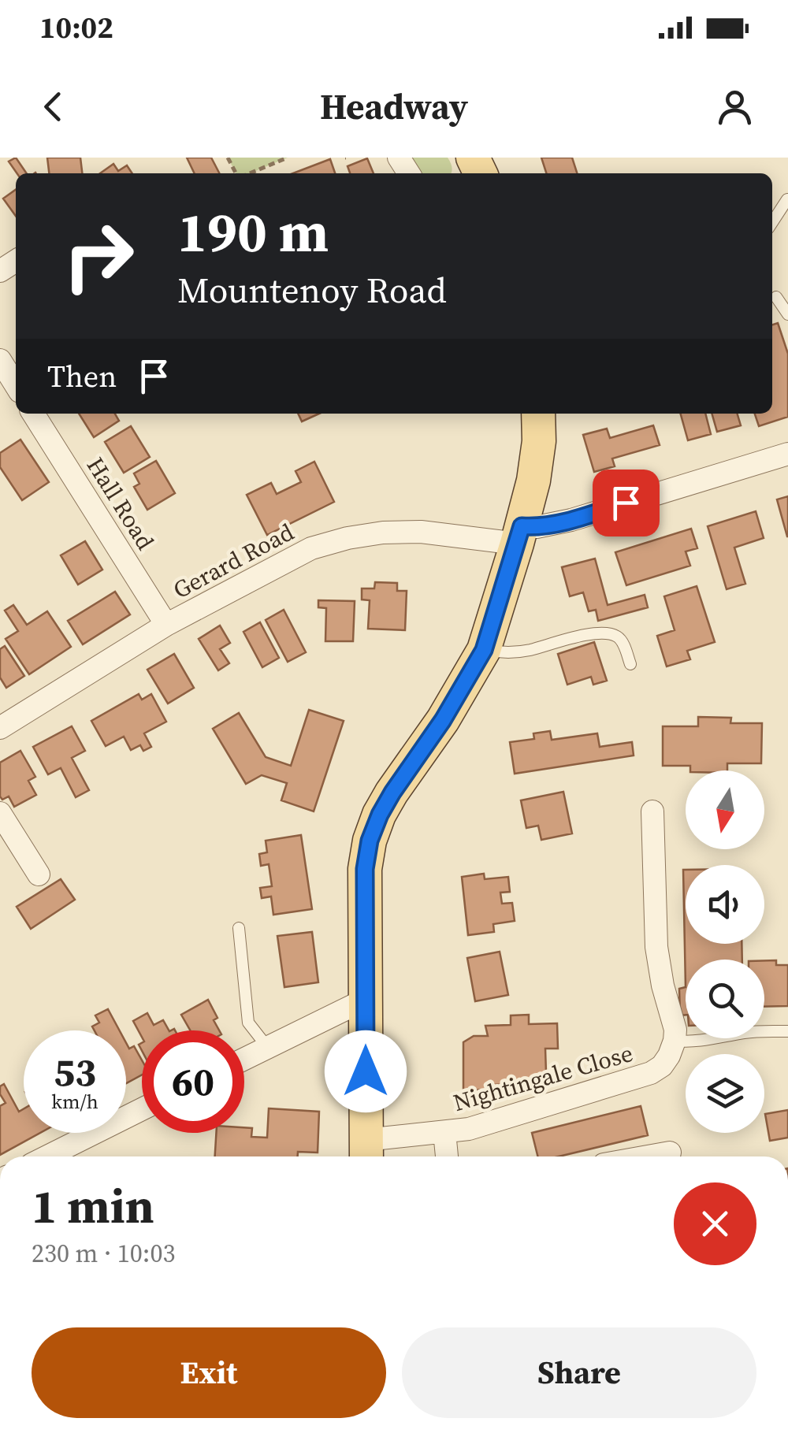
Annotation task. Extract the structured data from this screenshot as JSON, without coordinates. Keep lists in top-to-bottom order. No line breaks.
{"streets":{"street":["Hall Road","Gerard Road","Nightingale Close"]},"crossings":[["Hall Road","Gerard Road"]],"north":"bottom","page":{"status":"10:02","header":"Headway","turn":["190 m","Mountenoy Road"],"then":"Then","speed":"53 km/h","limit":"60","heading":["1 min","230 m · 10:03"],"buttons":["Exit","Share"]}}
